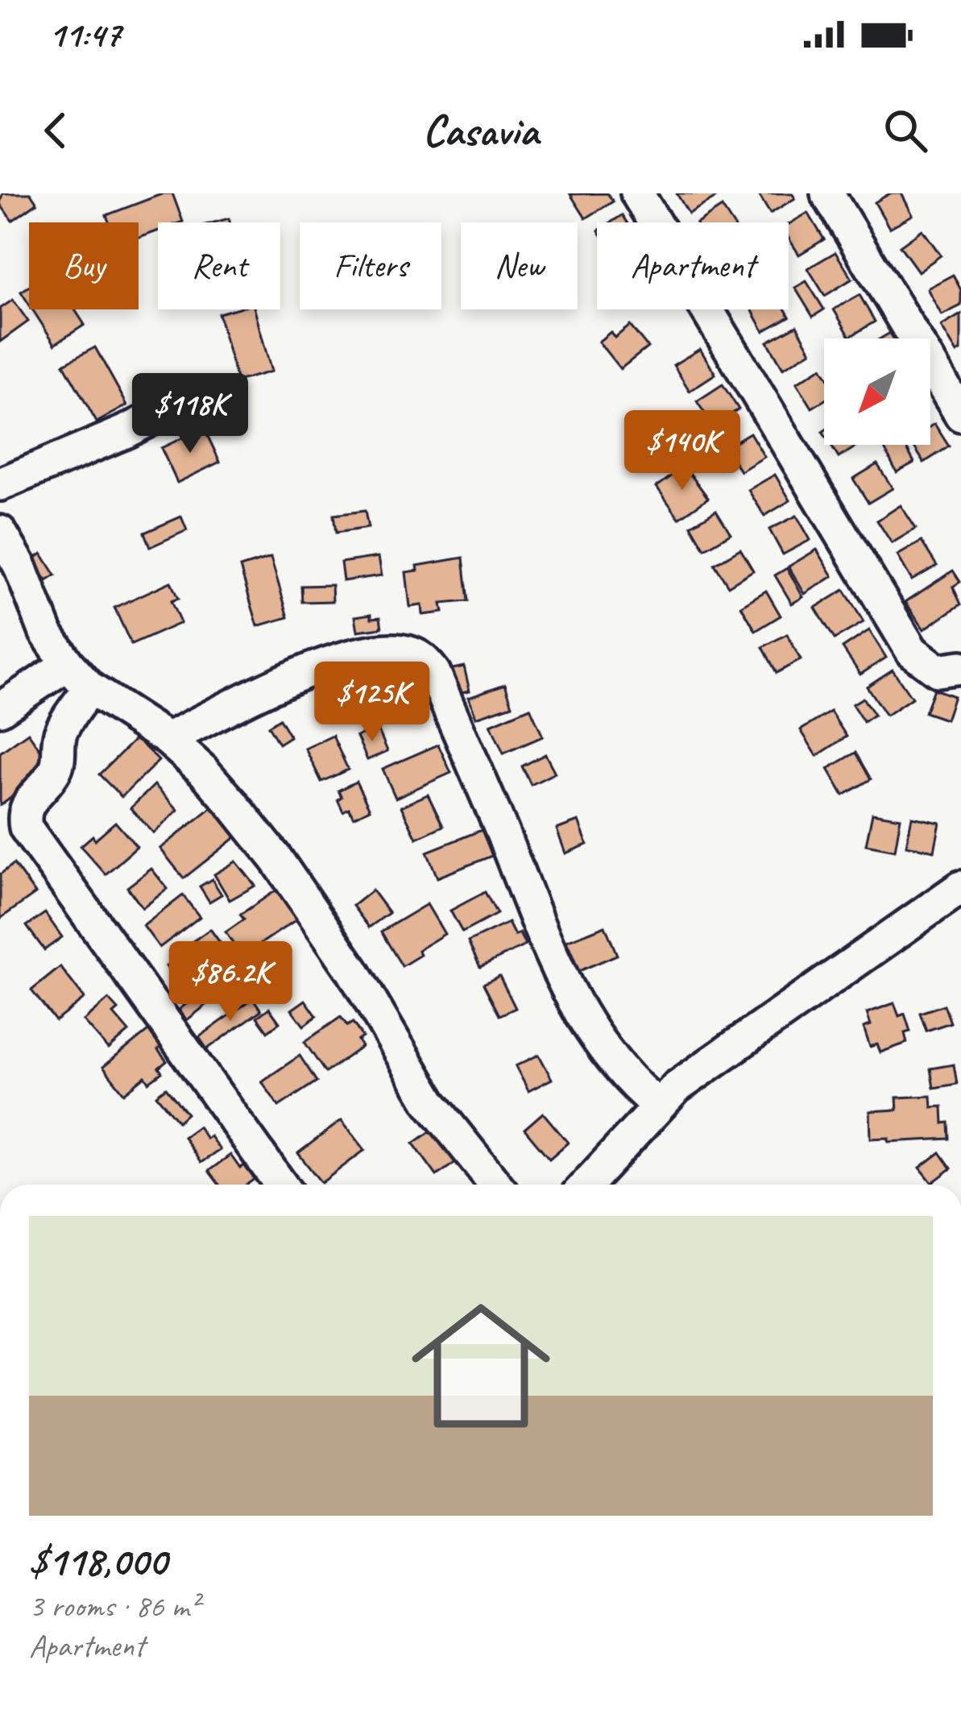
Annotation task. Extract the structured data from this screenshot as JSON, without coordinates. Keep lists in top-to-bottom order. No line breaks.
{"north":"bottom left","page":{"status":"11:47","header":"Casavia","chip":["Buy","Rent","Filters","New","Apartment"],"price":["$118K","$140K","$125K","$86.2K"],"list":[{"name":"$118,000","note":"3 rooms · 86 m² · Apartment"}]}}
